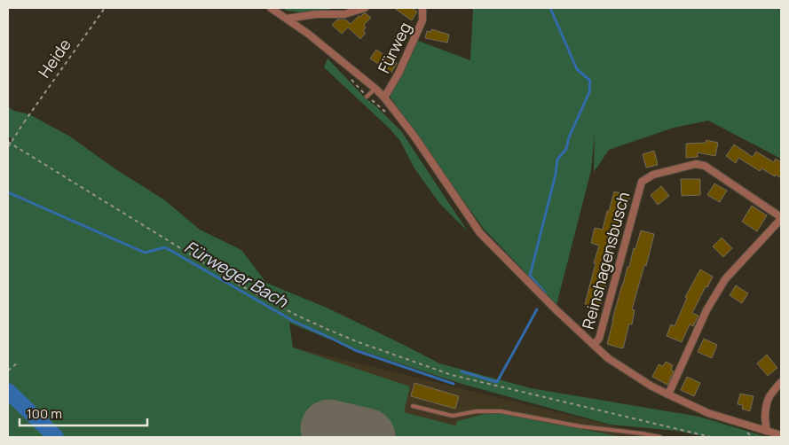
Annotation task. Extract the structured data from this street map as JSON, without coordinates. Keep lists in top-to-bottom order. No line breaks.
{"streets":{"street":["Fürweg","Reinshagensbusch"],"path":["Heide"]},"water":["Fürweger Bach"],"scale_bar":"100 m"}
